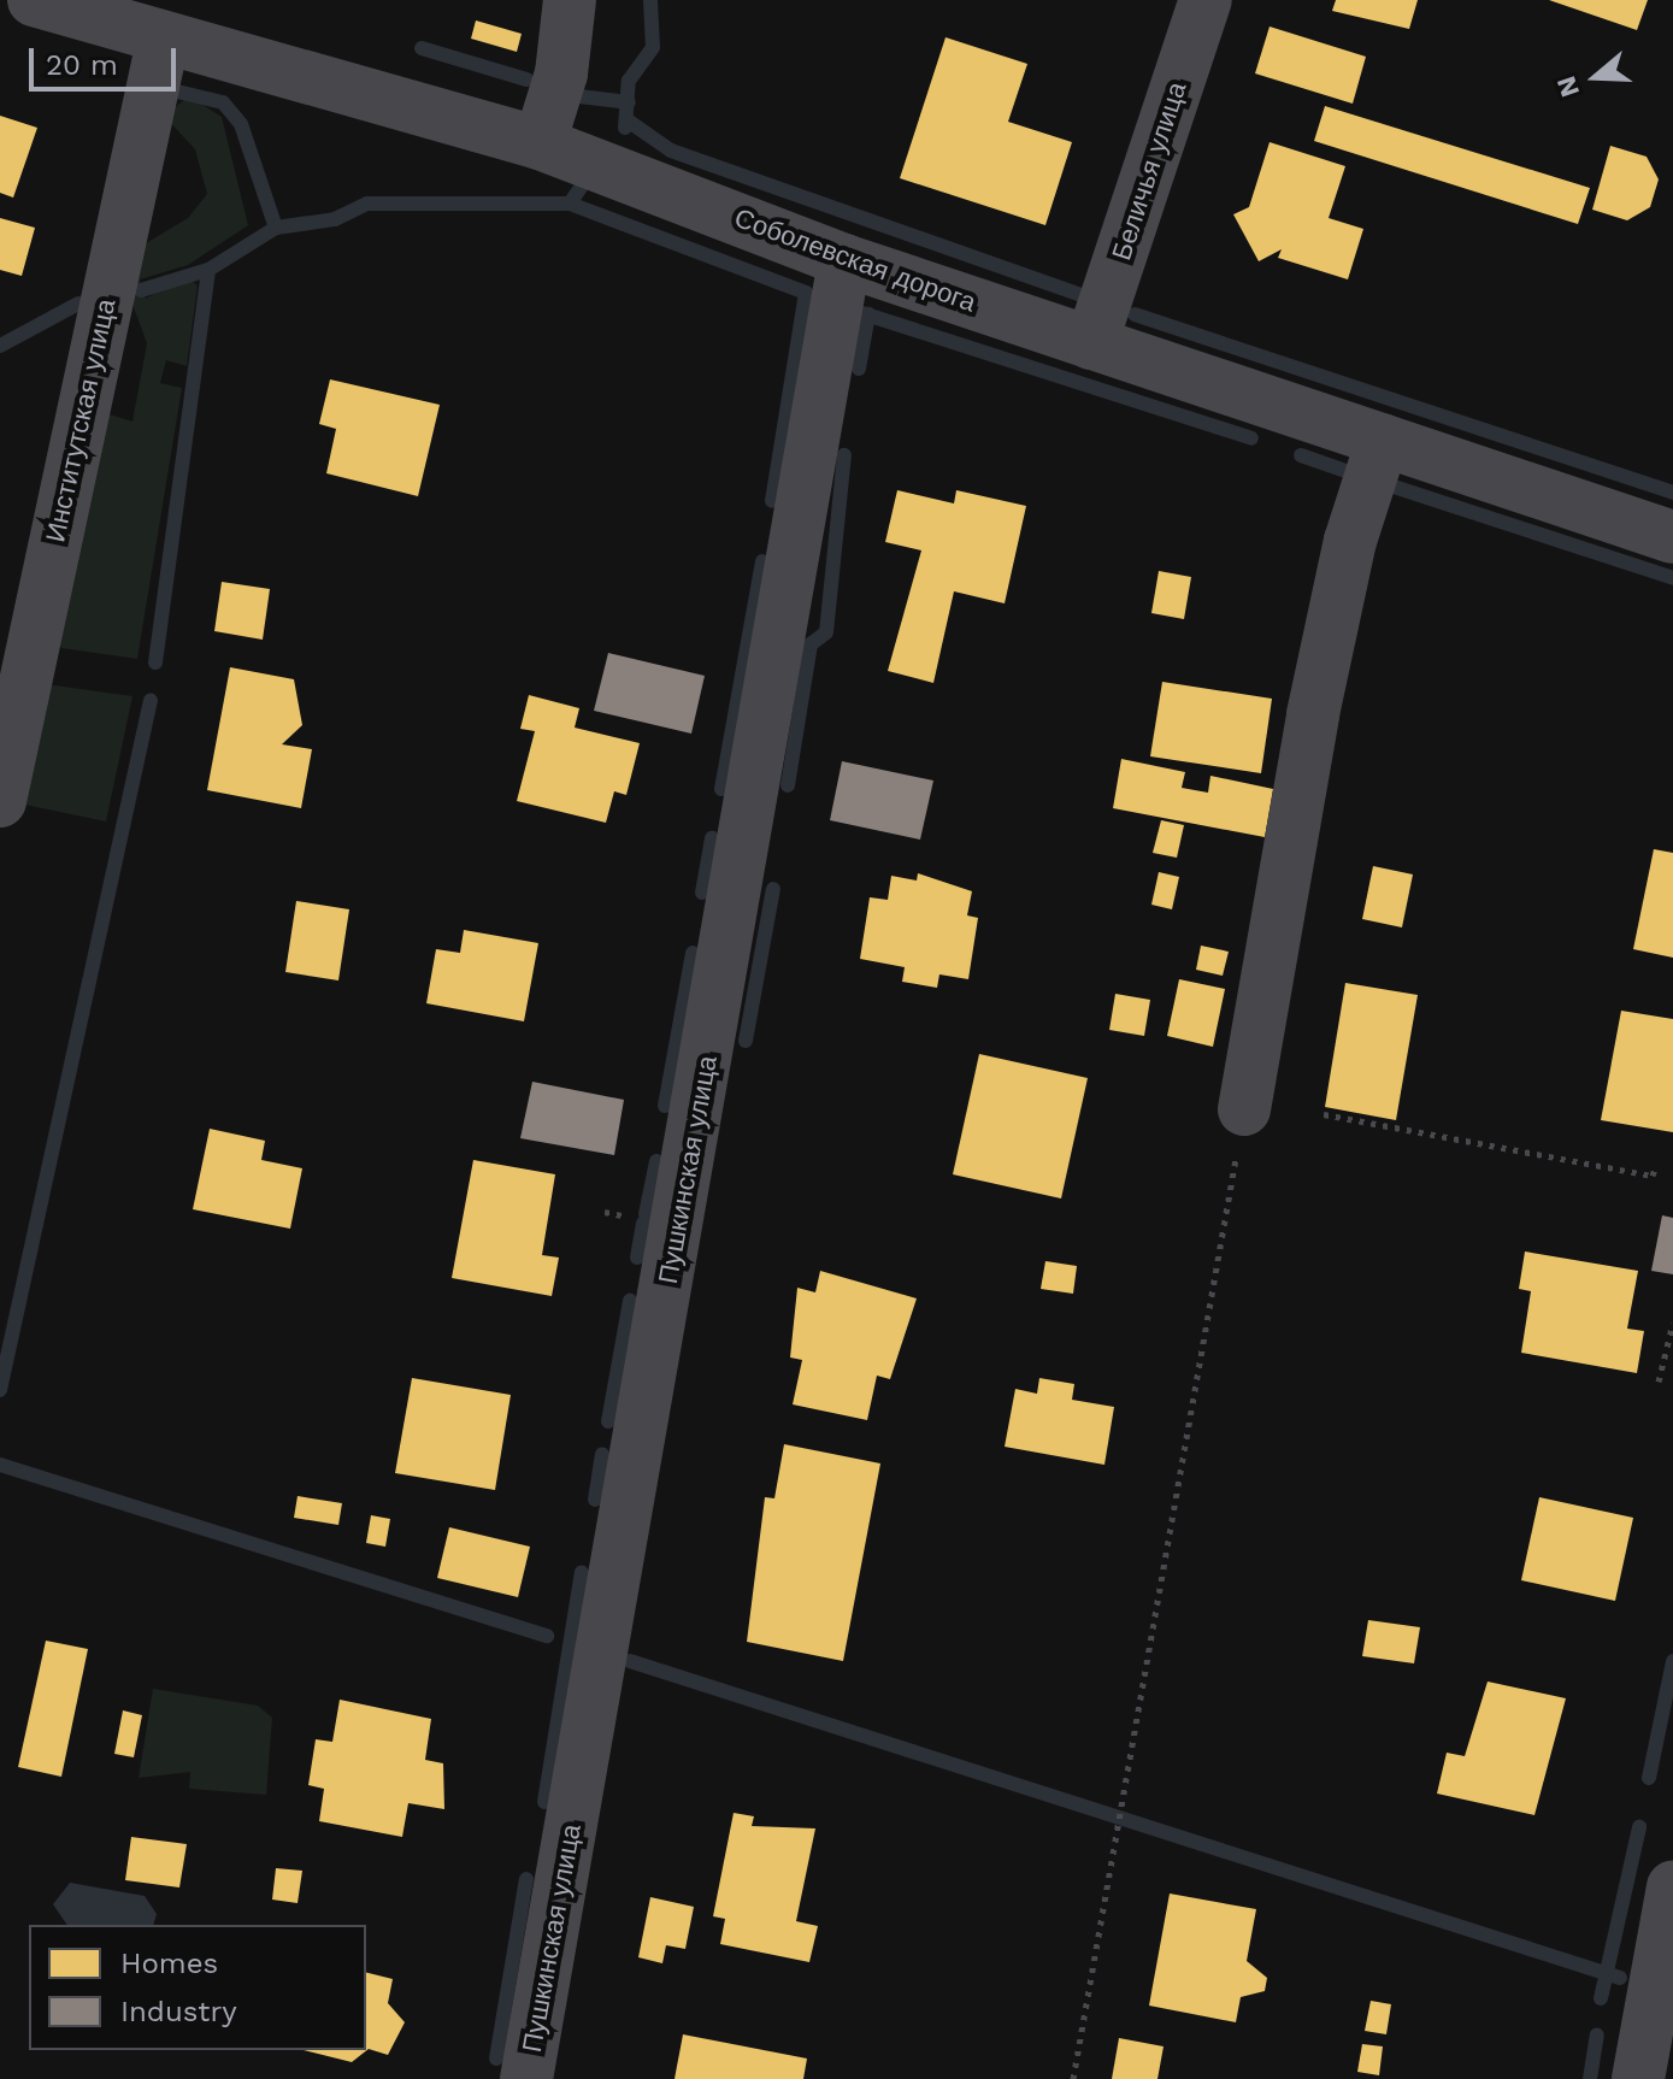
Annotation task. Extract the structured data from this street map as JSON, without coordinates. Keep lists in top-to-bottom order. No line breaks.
{"streets":{"street":["Беличья улица","Соболевская дорога","Институтская улица","Пушкинская улица"]},"crossings":[["Беличья улица","Соболевская дорога"],["Соболевская дорога","Институтская улица"],["Соболевская дорога","Пушкинская улица"]],"legend":["Homes","Industry"],"scale_bar":"20 m","north":"left"}
